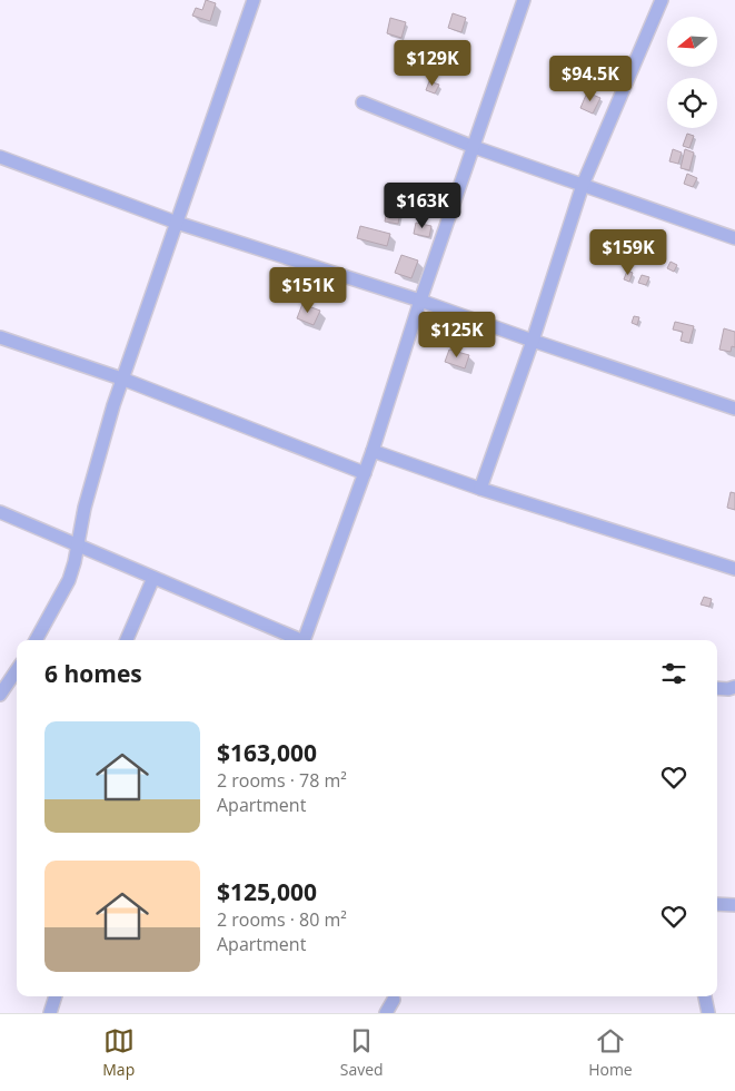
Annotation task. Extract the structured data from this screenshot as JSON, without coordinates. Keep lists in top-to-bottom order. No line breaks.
{"north":"left","page":{"price":["$129K","$94.5K","$163K","$159K","$151K","$125K"],"heading":"6 homes","list":[{"name":"$163,000","note":"2 rooms · 78 m² · Apartment"},{"name":"$125,000","note":"2 rooms · 80 m² · Apartment"}],"tabs":["Map","Saved","Home"]}}
